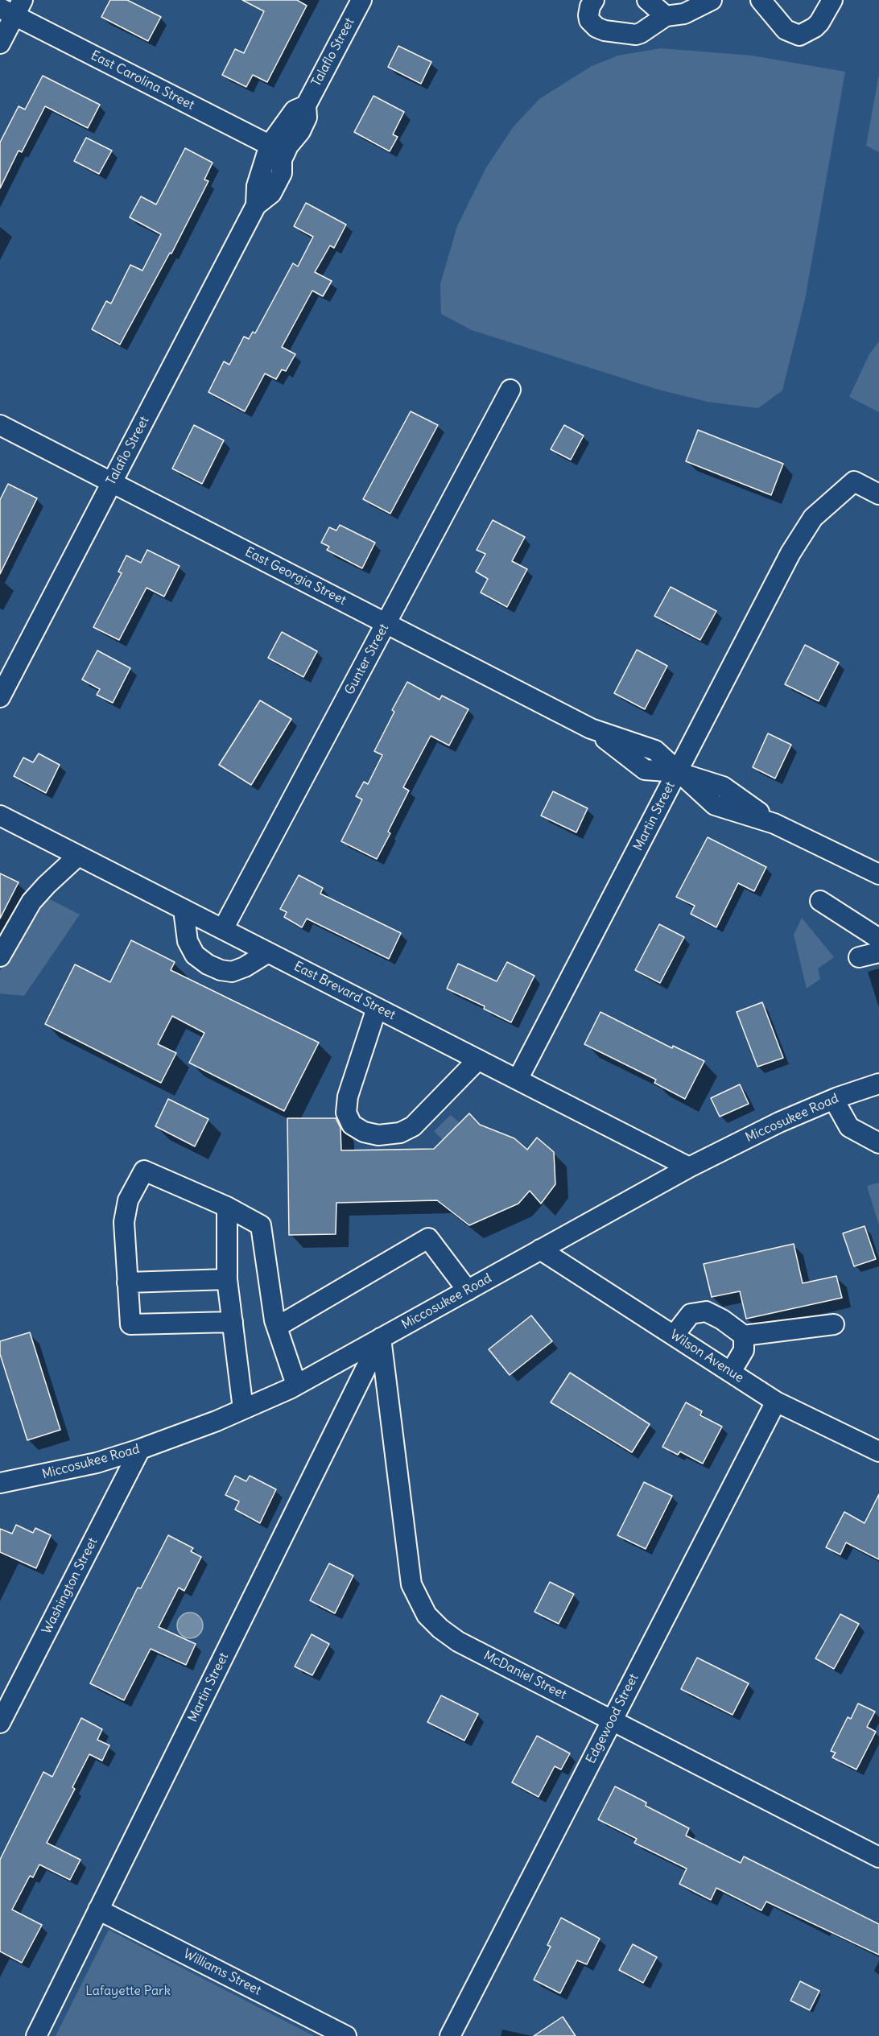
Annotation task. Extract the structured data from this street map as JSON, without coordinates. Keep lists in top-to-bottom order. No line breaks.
{"streets":{"street":["Talaflo Street","East Carolina Street","East Georgia Street","Gunter Street","Martin Street","East Brevard Street","Miccosukee Road","Wilson Avenue","Washington Street","McDaniel Street","Edgewood Street","Williams Street"]},"crossings":[["Talaflo Street","East Carolina Street"],["Talaflo Street","East Georgia Street"],["East Georgia Street","Gunter Street"],["East Georgia Street","Martin Street"],["Gunter Street","East Brevard Street"],["Martin Street","East Brevard Street"],["Martin Street","Miccosukee Road"],["Martin Street","McDaniel Street"],["Martin Street","Williams Street"],["East Brevard Street","Miccosukee Road"],["Miccosukee Road","Wilson Avenue"],["Miccosukee Road","Washington Street"],["Miccosukee Road","McDaniel Street"],["Wilson Avenue","Edgewood Street"],["McDaniel Street","Edgewood Street"]],"parks":["Lafayette Park"]}
